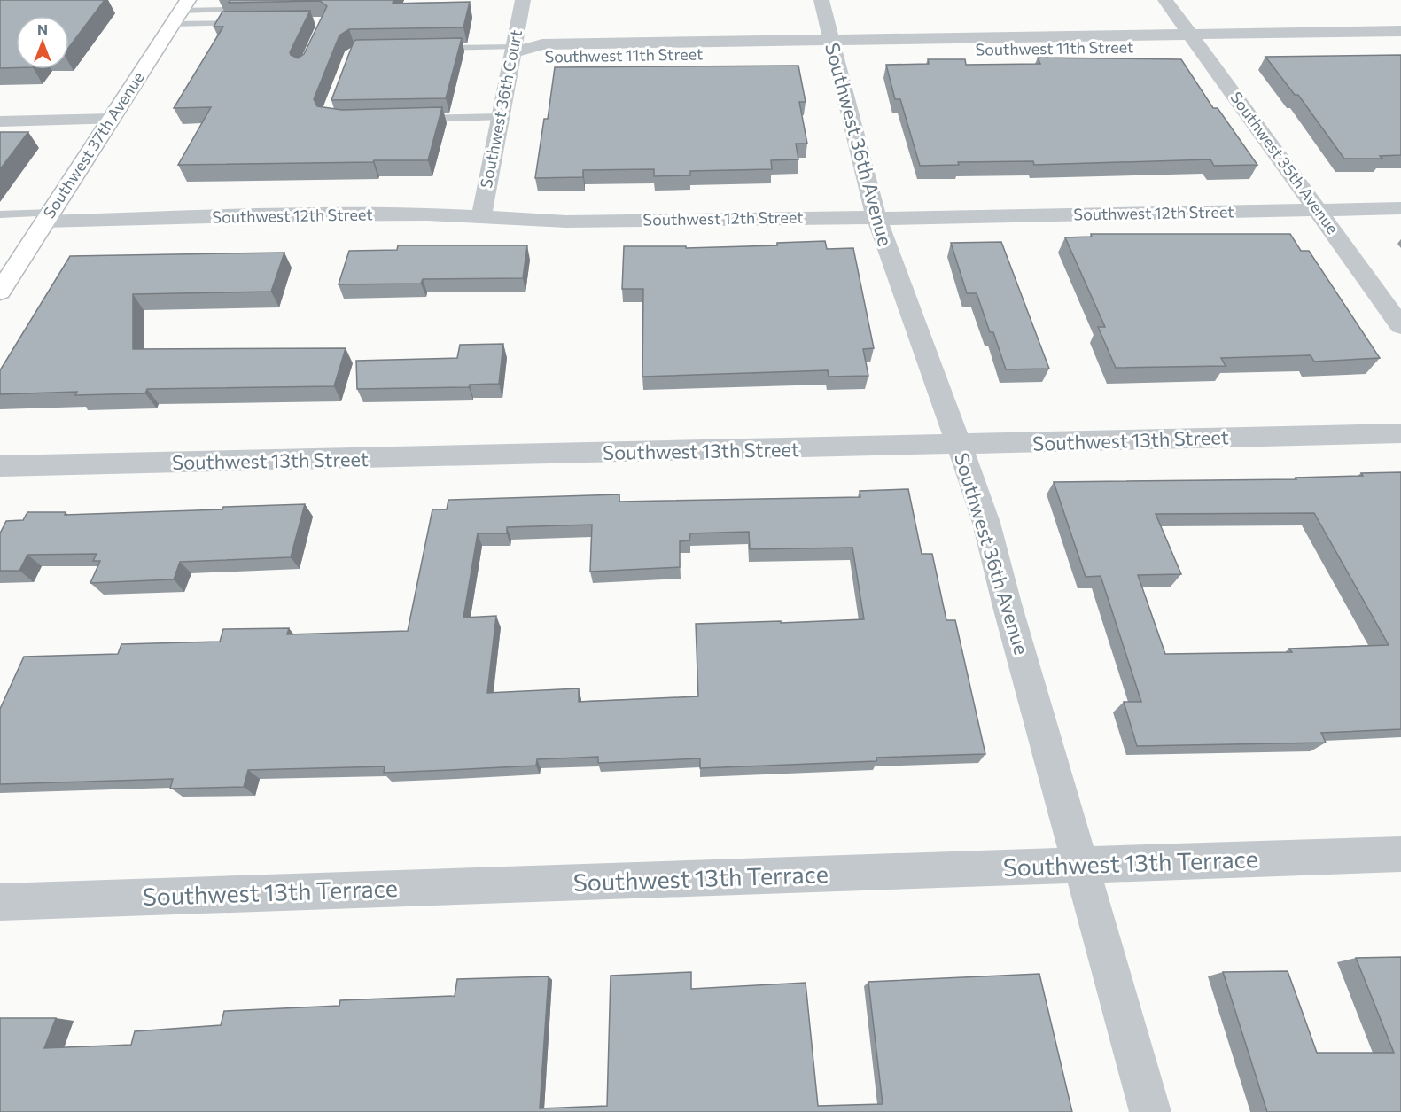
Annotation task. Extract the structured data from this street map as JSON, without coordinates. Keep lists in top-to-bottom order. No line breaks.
{"streets":{"main road":["Southwest 37th Avenue"],"street":["Southwest 11th Street","Southwest 36th Court","Southwest 36th Avenue","Southwest 35th Avenue","Southwest 12th Street","Southwest 13th Street","Southwest 13th Terrace"]},"crossings":[["Southwest 11th Street","Southwest 36th Court"],["Southwest 11th Street","Southwest 36th Avenue"],["Southwest 11th Street","Southwest 35th Avenue"],["Southwest 36th Court","Southwest 12th Street"],["Southwest 36th Avenue","Southwest 12th Street"],["Southwest 36th Avenue","Southwest 13th Street"],["Southwest 36th Avenue","Southwest 13th Terrace"],["Southwest 37th Avenue","Southwest 12th Street"],["Southwest 35th Avenue","Southwest 12th Street"]],"north":"top"}
